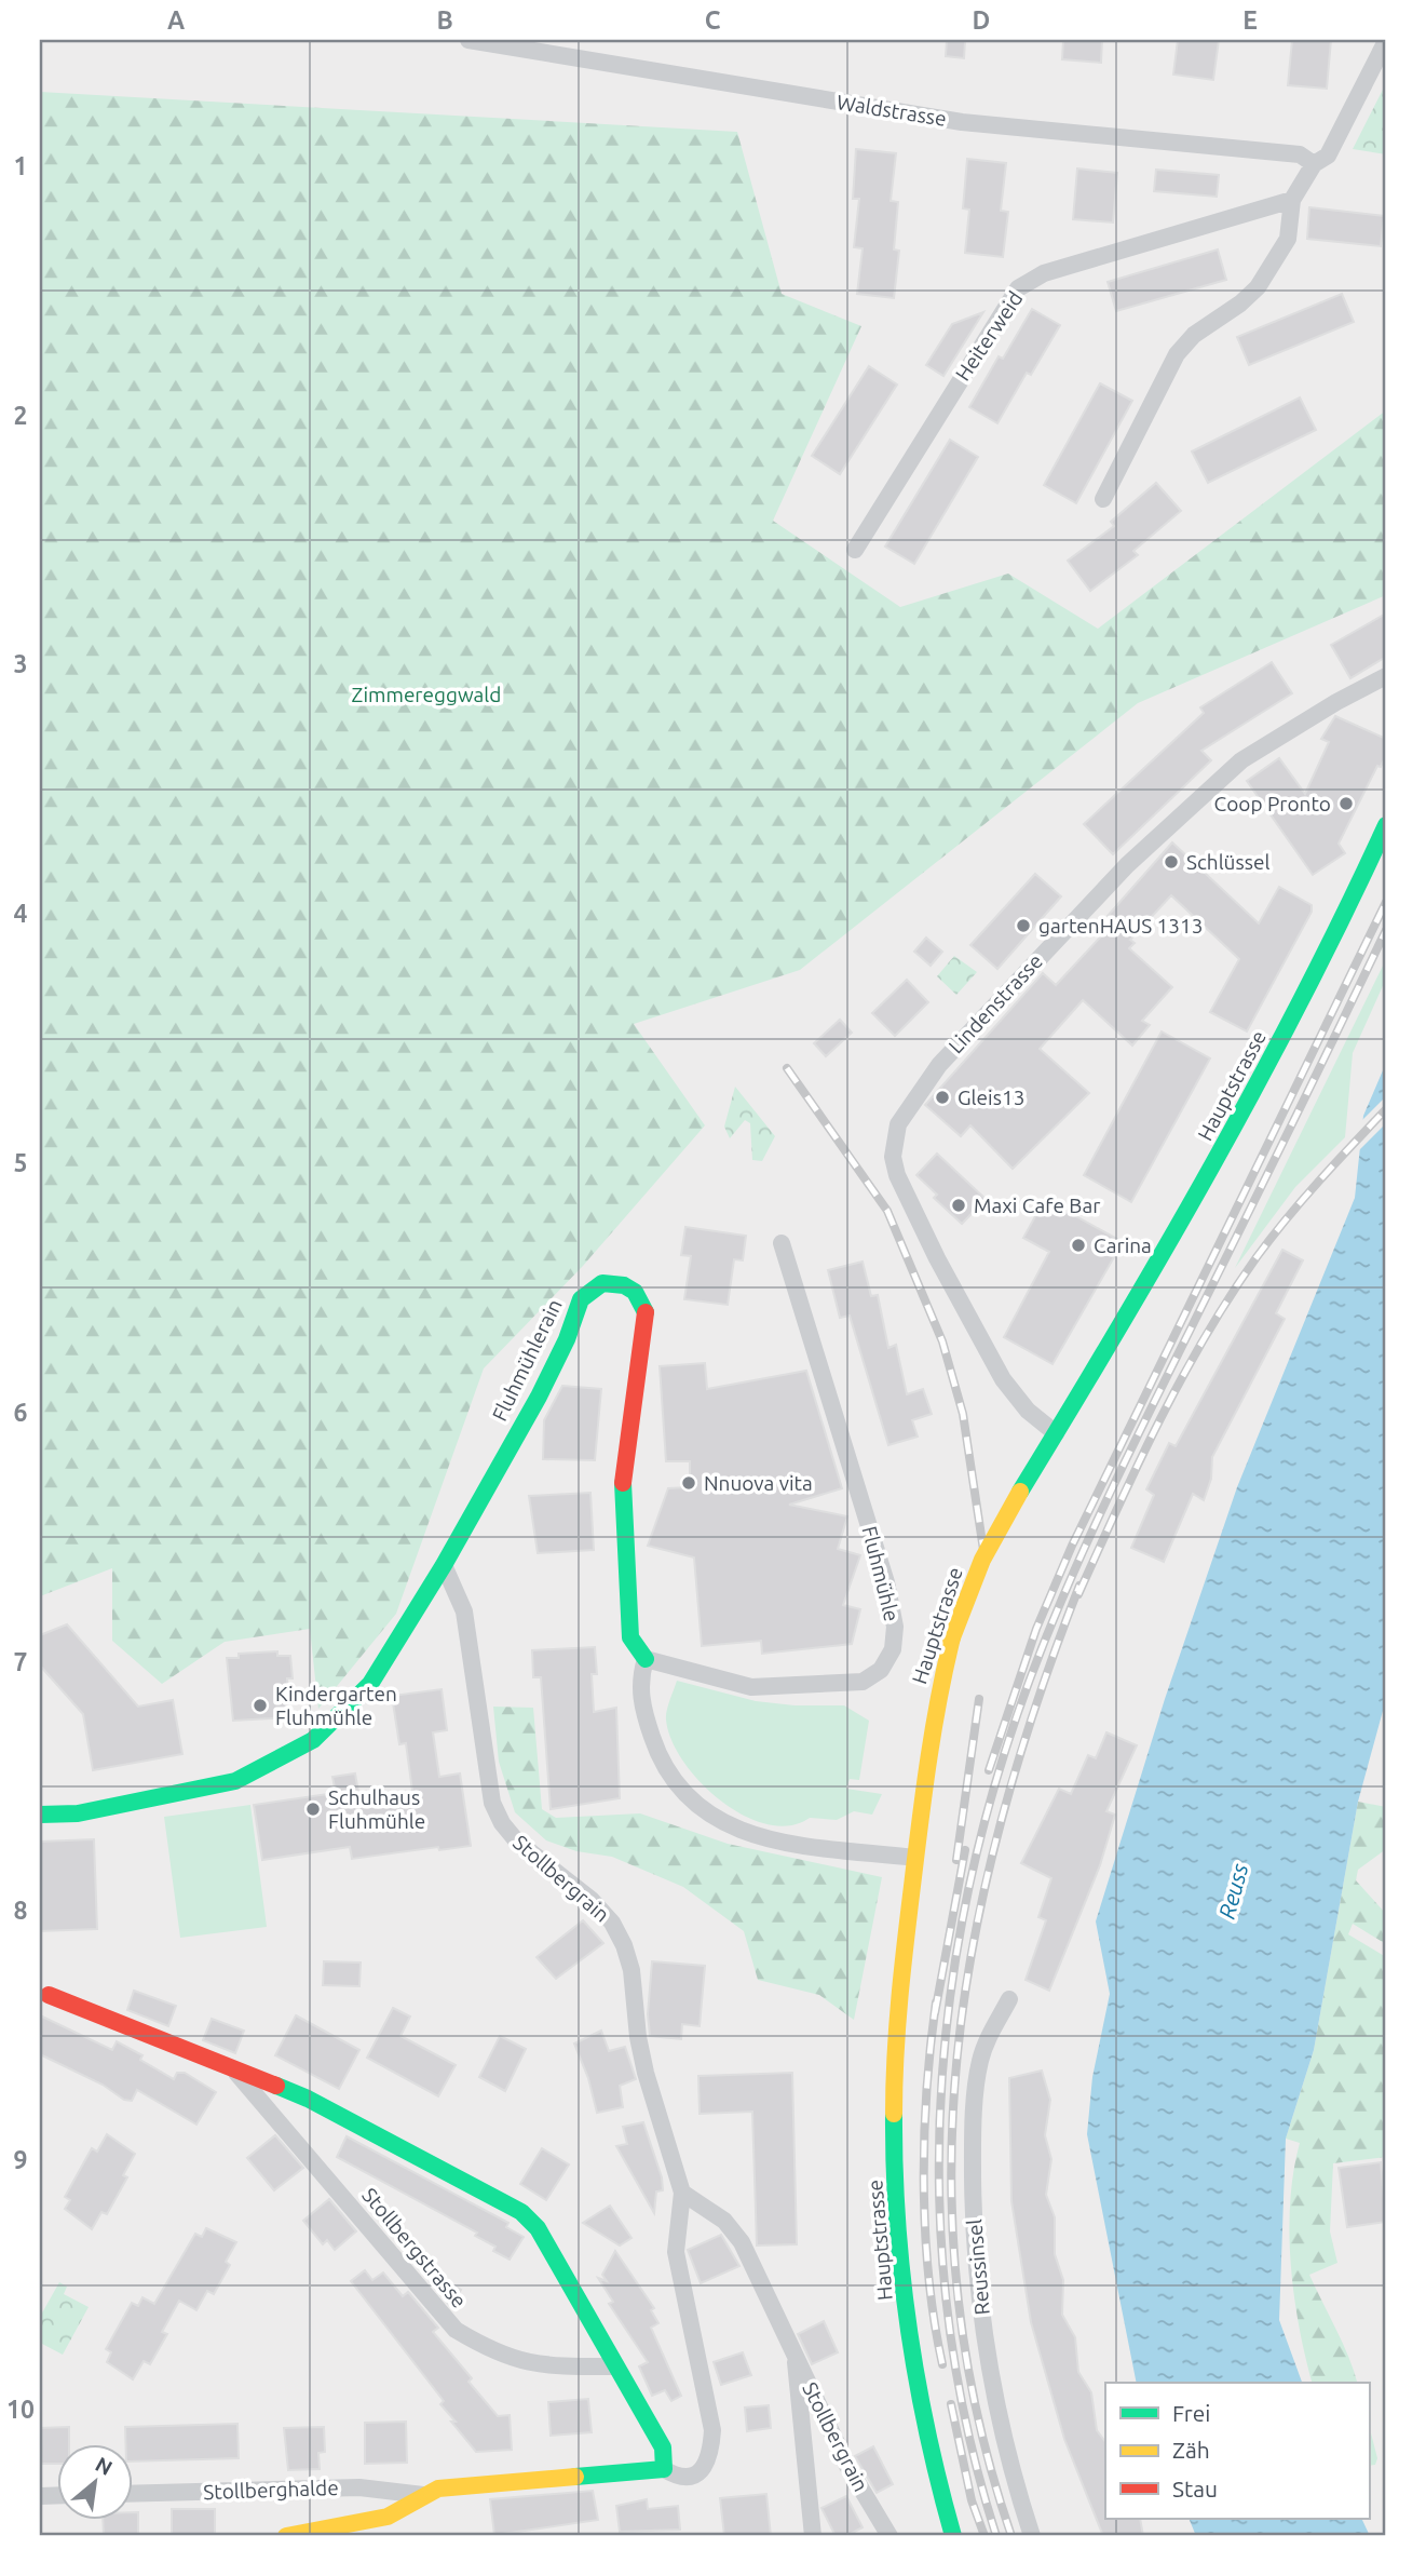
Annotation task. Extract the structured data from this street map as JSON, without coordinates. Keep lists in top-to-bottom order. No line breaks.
{"streets":{"street":["Waldstrasse","Heiterweid","Lindenstrasse","Hauptstrasse","Fluhmühlerain","Fluhmühle","Stollbergrain","Stollbergstrasse","Reussinsel","Stollberghalde"]},"crossings":[["Lindenstrasse","Hauptstrasse"],["Fluhmühlerain","Fluhmühle"],["Fluhmühlerain","Stollbergrain"],["Stollbergrain","Stollbergstrasse"]],"water":["Reuss"],"parks":["Zimmereggwald"],"places":["Coop Pronto","Schlüssel","gartenHAUS 1313","Gleis13","Maxi Cafe Bar","Carina","Nnuova vita","Kindergarten Fluhmühle","Schulhaus Fluhmühle"],"legend":["Frei","Zäh","Stau"],"north":"top right","grid":{"columns":["A","B","C","D","E"],"rows":["1","2","3","4","5","6","7","8","9","10"]}}
